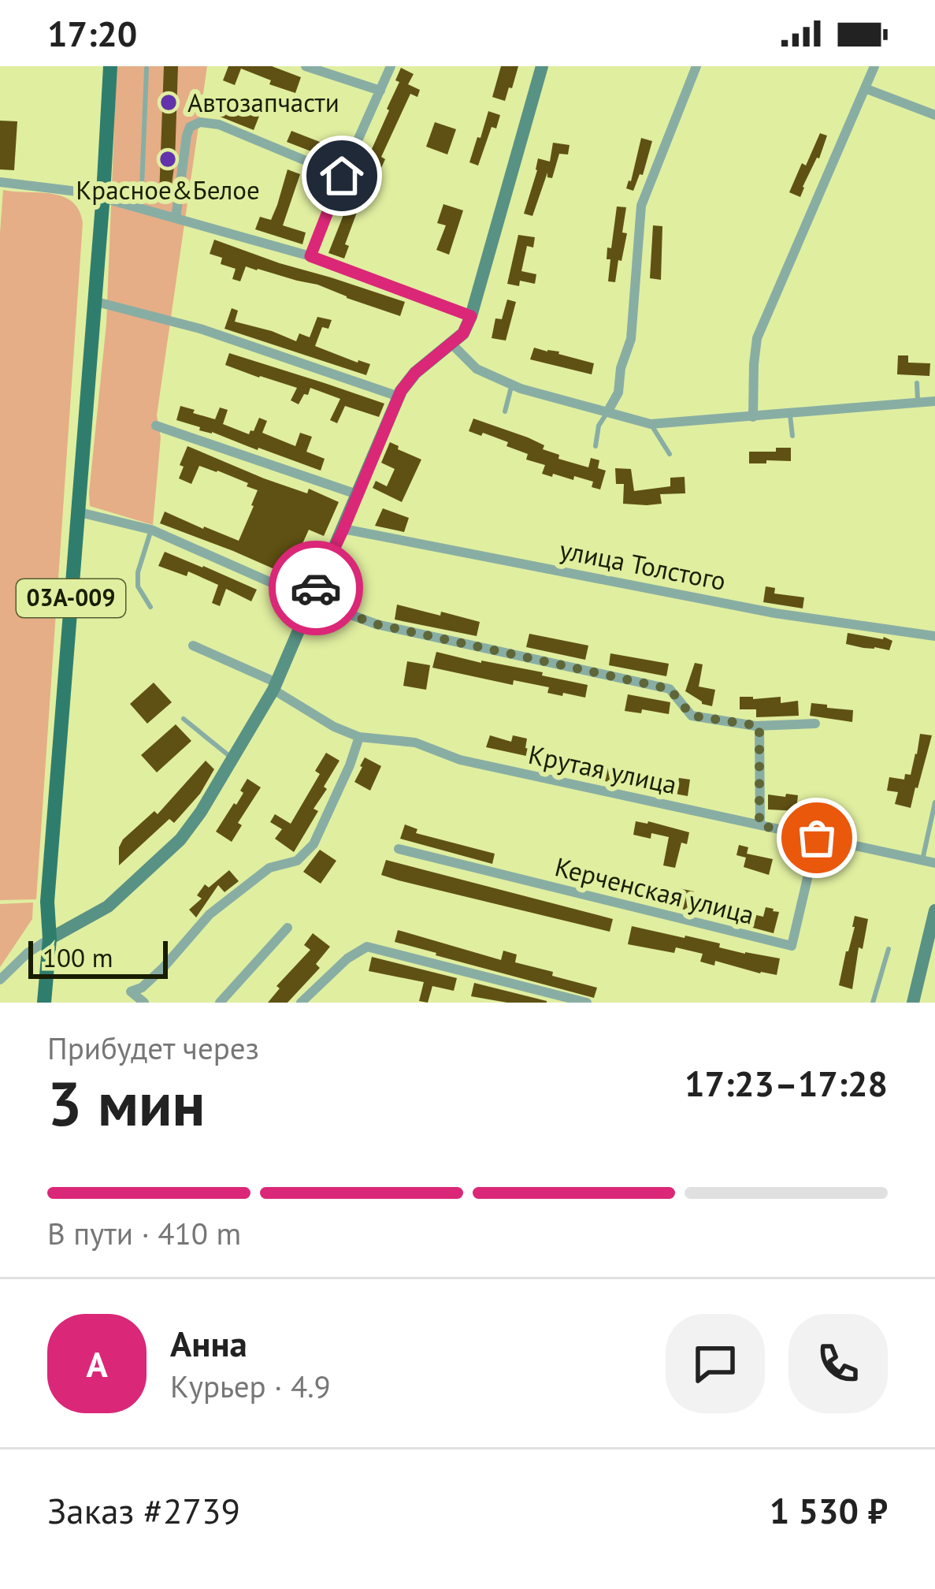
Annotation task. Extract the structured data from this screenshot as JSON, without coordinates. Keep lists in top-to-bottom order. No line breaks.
{"streets":{"main road":["03А-009"],"street":["улица Толстого","Крутая улица","Керченская улица"]},"crossings":[["Крутая улица","Керченская улица"]],"places":["Автозапчасти","Красное&Белое"],"scale_bar":"100 m","page":{"status":"17:20","scale":"100 m","heading":["3 мин","Прибудет через","17:23–17:28"],"panel":["Анна","Курьер · 4.9","Заказ #2739","1 530 ₽"],"bar":"В пути · 410 m","round":"А"}}
